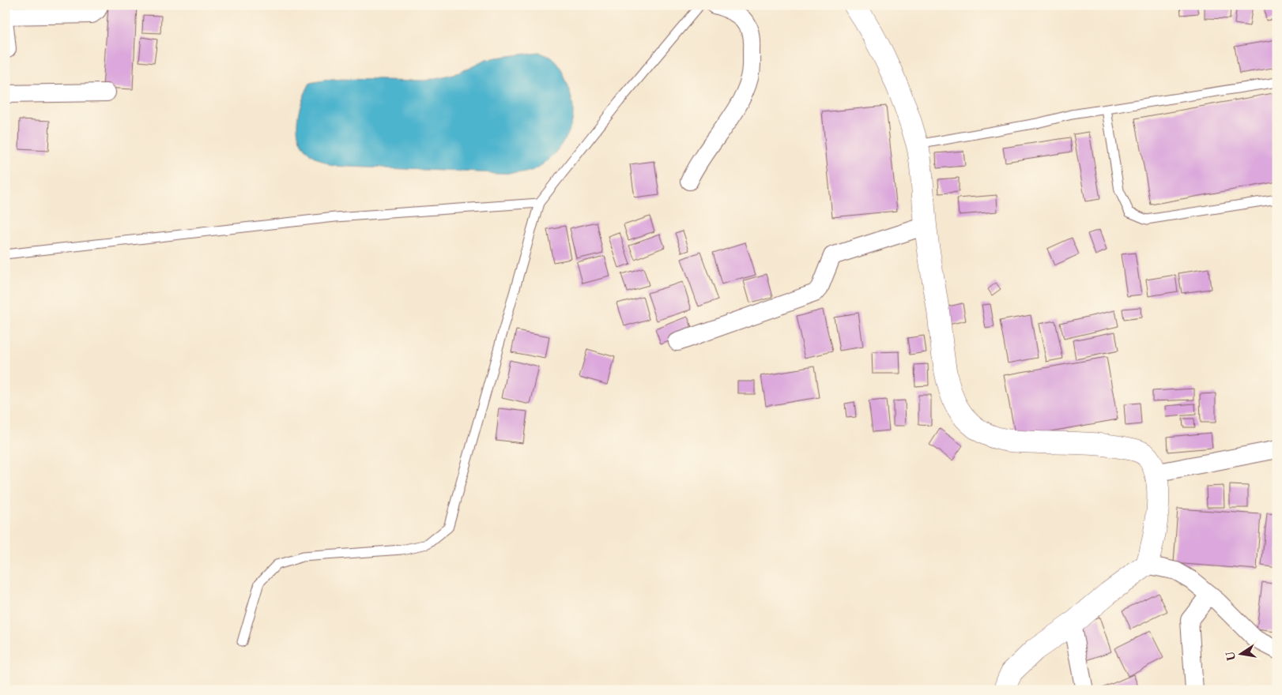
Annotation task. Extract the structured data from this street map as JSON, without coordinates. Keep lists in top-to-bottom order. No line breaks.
{"north":"left"}
